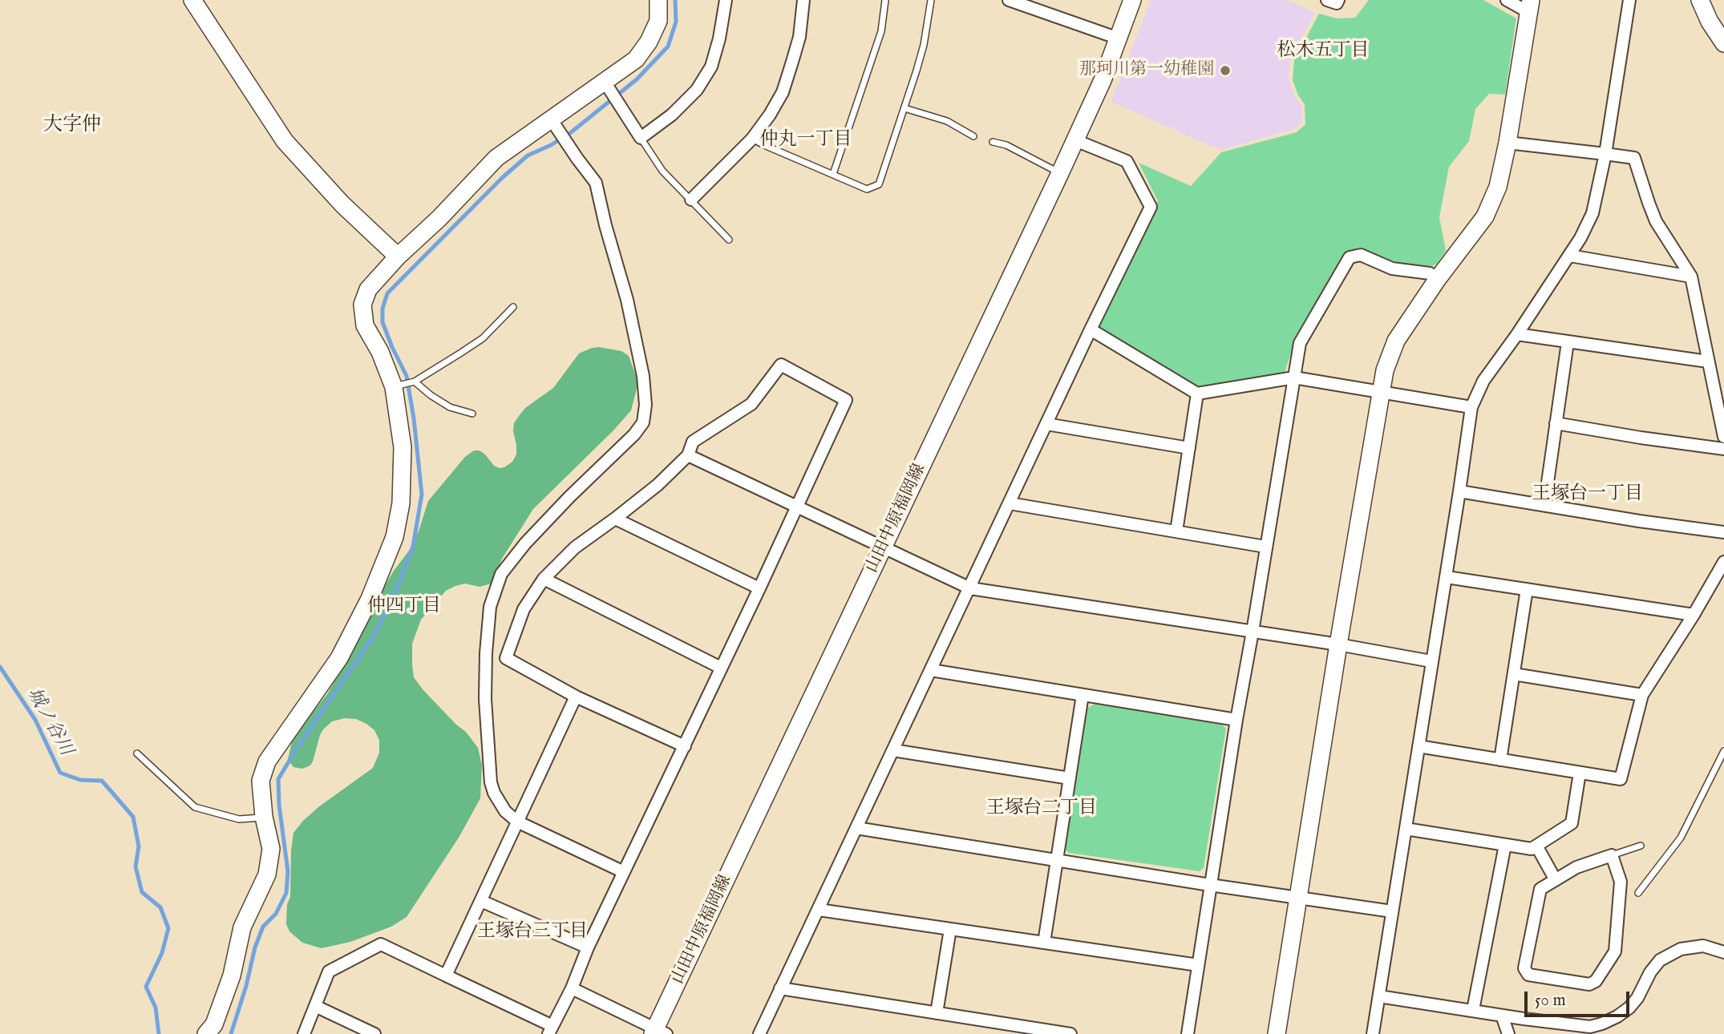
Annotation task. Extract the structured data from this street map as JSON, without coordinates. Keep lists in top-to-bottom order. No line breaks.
{"streets":{"street":["山田中原福岡線"]},"districts":["松木五丁目","大字仲","仲丸一丁目","王塚台一丁目","仲四丁目","王塚台二丁目","王塚台三丁目"],"water":["城ノ谷川"],"places":["那珂川第一幼稚園"],"scale_bar":"50 m"}
